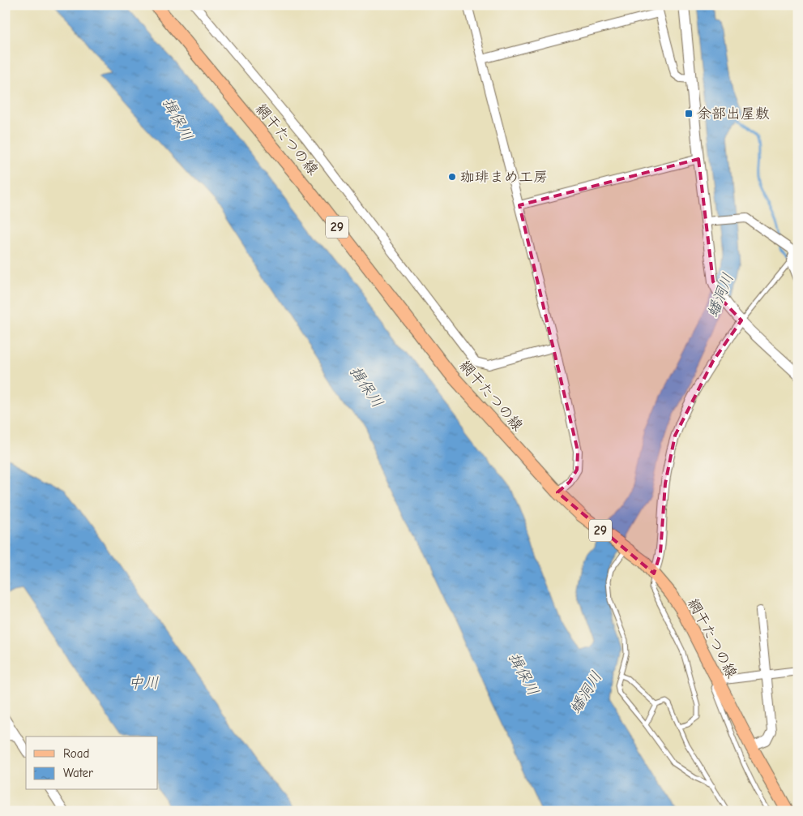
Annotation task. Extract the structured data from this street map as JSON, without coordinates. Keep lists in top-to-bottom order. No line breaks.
{"streets":{"main road":["網干たつの線","29"]},"water":["揖保川","蟠洞川","中川"],"places":{"transit":["余部出屋敷"],"other":["珈琲まめ工房"]},"legend":["Road","Water"]}
